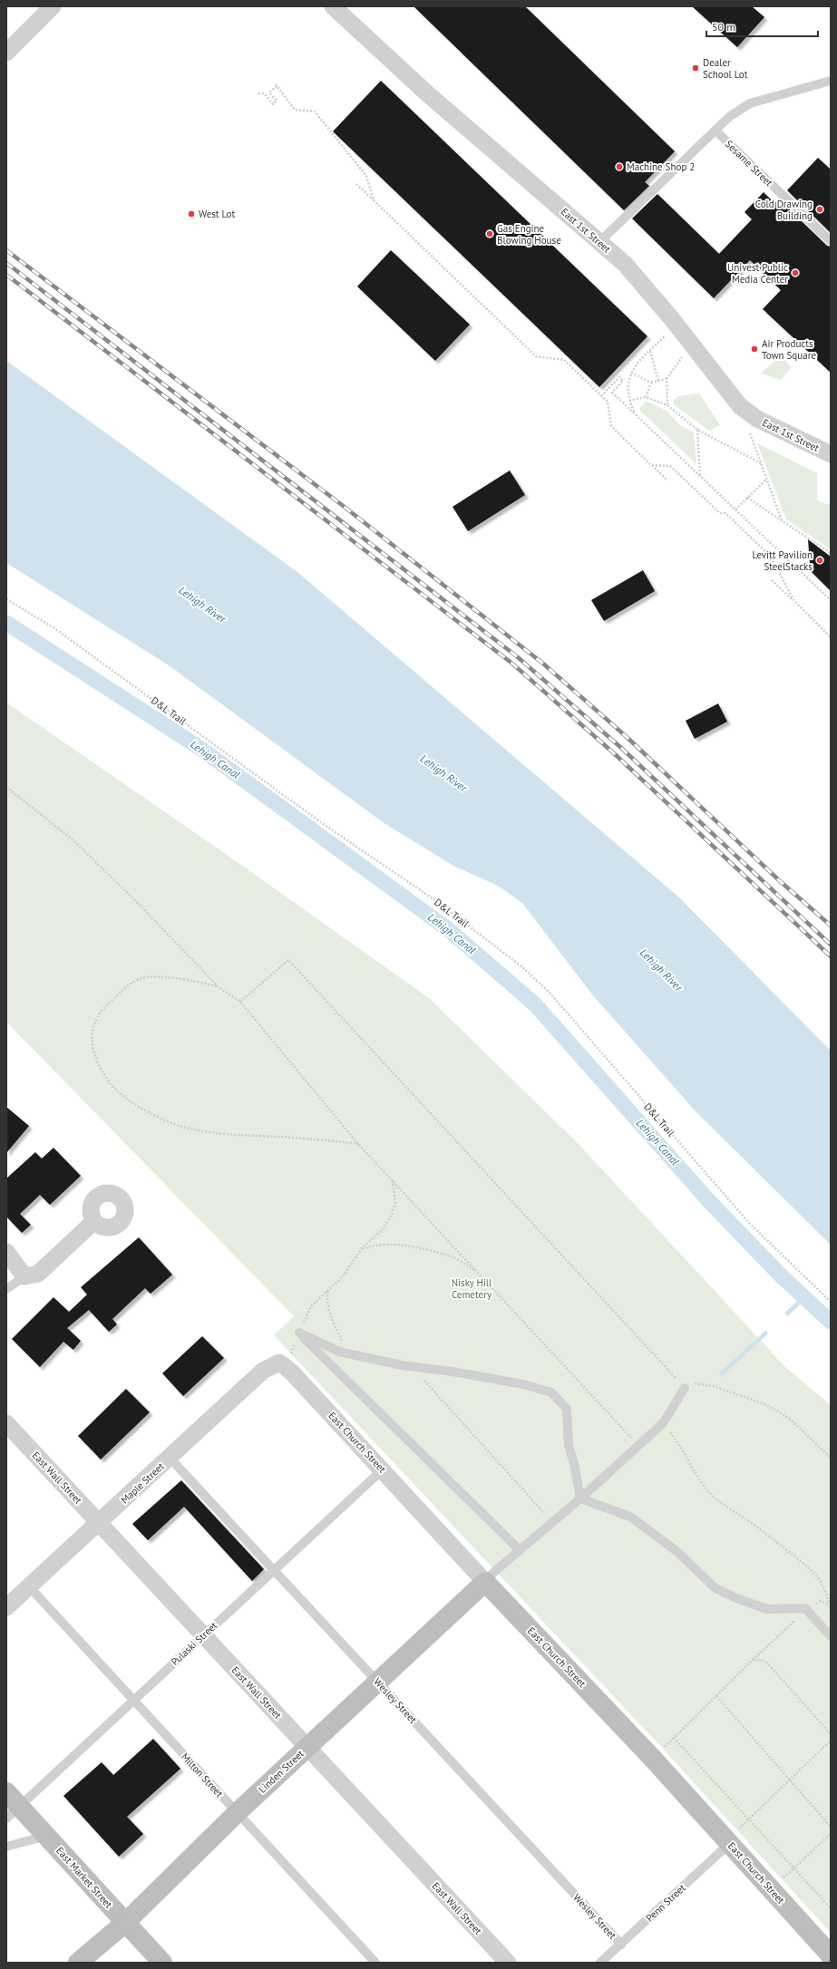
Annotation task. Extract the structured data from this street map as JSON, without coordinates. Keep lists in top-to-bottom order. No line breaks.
{"streets":{"street":["East 1st Street","East Church Street","East Wall Street","Maple Street","Linden Street","East Market Street"],"lane":["Sesame Street","Pulaski Street","Wesley Street","Milton Street","Penn Street"],"path":["D&L Trail"]},"crossings":[["East Church Street","Maple Street"],["East Church Street","Pulaski Street"],["East Church Street","Linden Street"],["East Church Street","Penn Street"],["East Wall Street","Maple Street"],["East Wall Street","Pulaski Street"],["East Wall Street","Linden Street"],["Maple Street","Wesley Street"],["Maple Street","Milton Street"],["Pulaski Street","Wesley Street"],["Pulaski Street","Milton Street"],["Pulaski Street","East Market Street"],["Wesley Street","Linden Street"],["Wesley Street","Penn Street"],["Linden Street","Milton Street"],["Linden Street","East Market Street"]],"water":["Lehigh River","Lehigh Canal"],"parks":["Nisky Hill Cemetery"],"places":["Dealer School Lot","Machine Shop 2","Cold Drawing Building","West Lot","Gas Engine Blowing House","Univest Public Media Center","Air Products Town Square","Levitt Pavilion SteelStacks"],"scale_bar":"50 m"}
